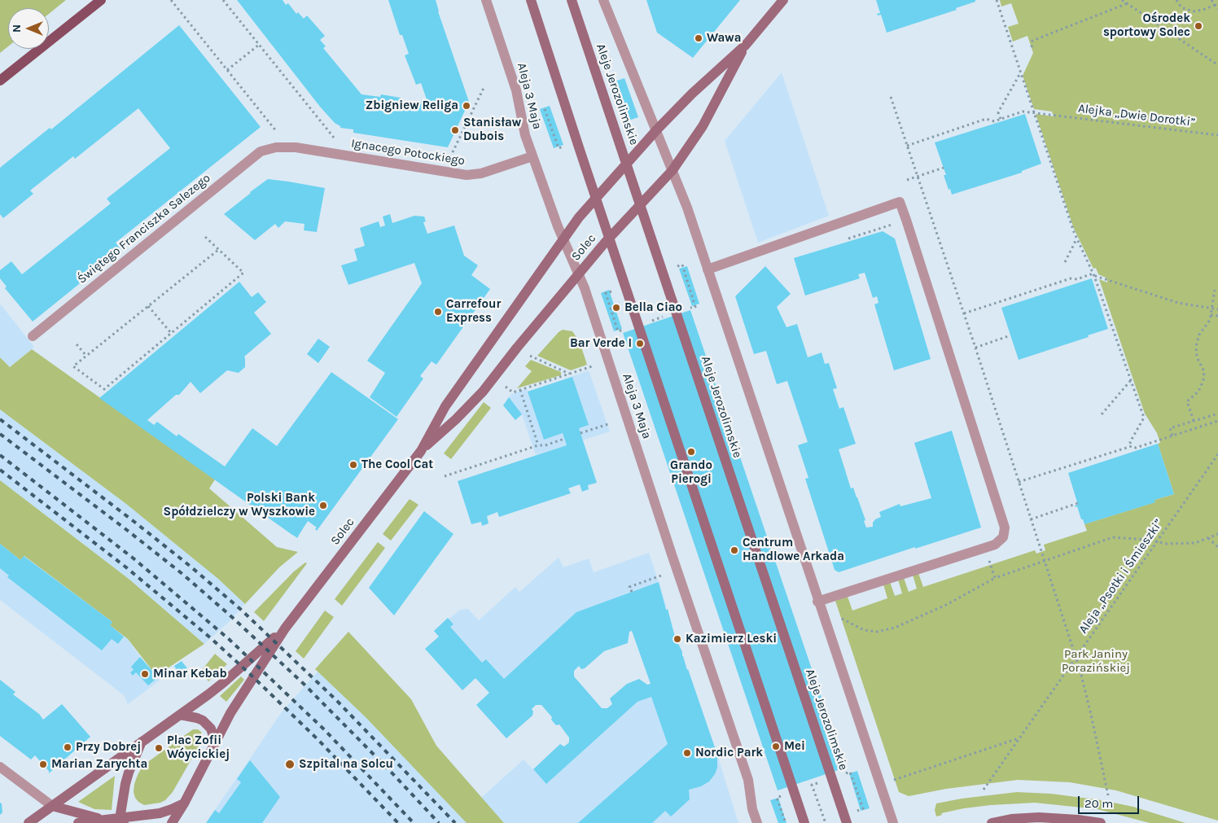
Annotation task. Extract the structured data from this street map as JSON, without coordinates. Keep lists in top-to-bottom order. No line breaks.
{"streets":{"street":["Aleje Jerozolimskie","Aleja 3 Maja","Ignacego Potockiego","Świętego Franciszka Salezego","Solec"],"path":["Alejka „Dwie Dorotki”","Aleja „Psotki i Śmieszki”"]},"crossings":[["Aleja 3 Maja","Ignacego Potockiego"],["Aleja 3 Maja","Solec"],["Ignacego Potockiego","Świętego Franciszka Salezego"]],"parks":["Park Janiny Porazińskiej"],"places":["Ośrodek sportowy Solec","Wawa","Zbigniew Religa","Stanisław Dubois","Bella Ciao","Carrefour Express","Bar Verde I","Grando Pierogi","The Cool Cat","Polski Bank Spółdzielczy w Wyszkowie","Centrum Handlowe Arkada","Kazimierz Leski","Minar Kebab","Mei","Przy Dobrej","Plac Zofii Wóycickiej","Nordic Park","Marian Zarychta","Szpital na Solcu"],"scale_bar":"20 m","north":"left"}
